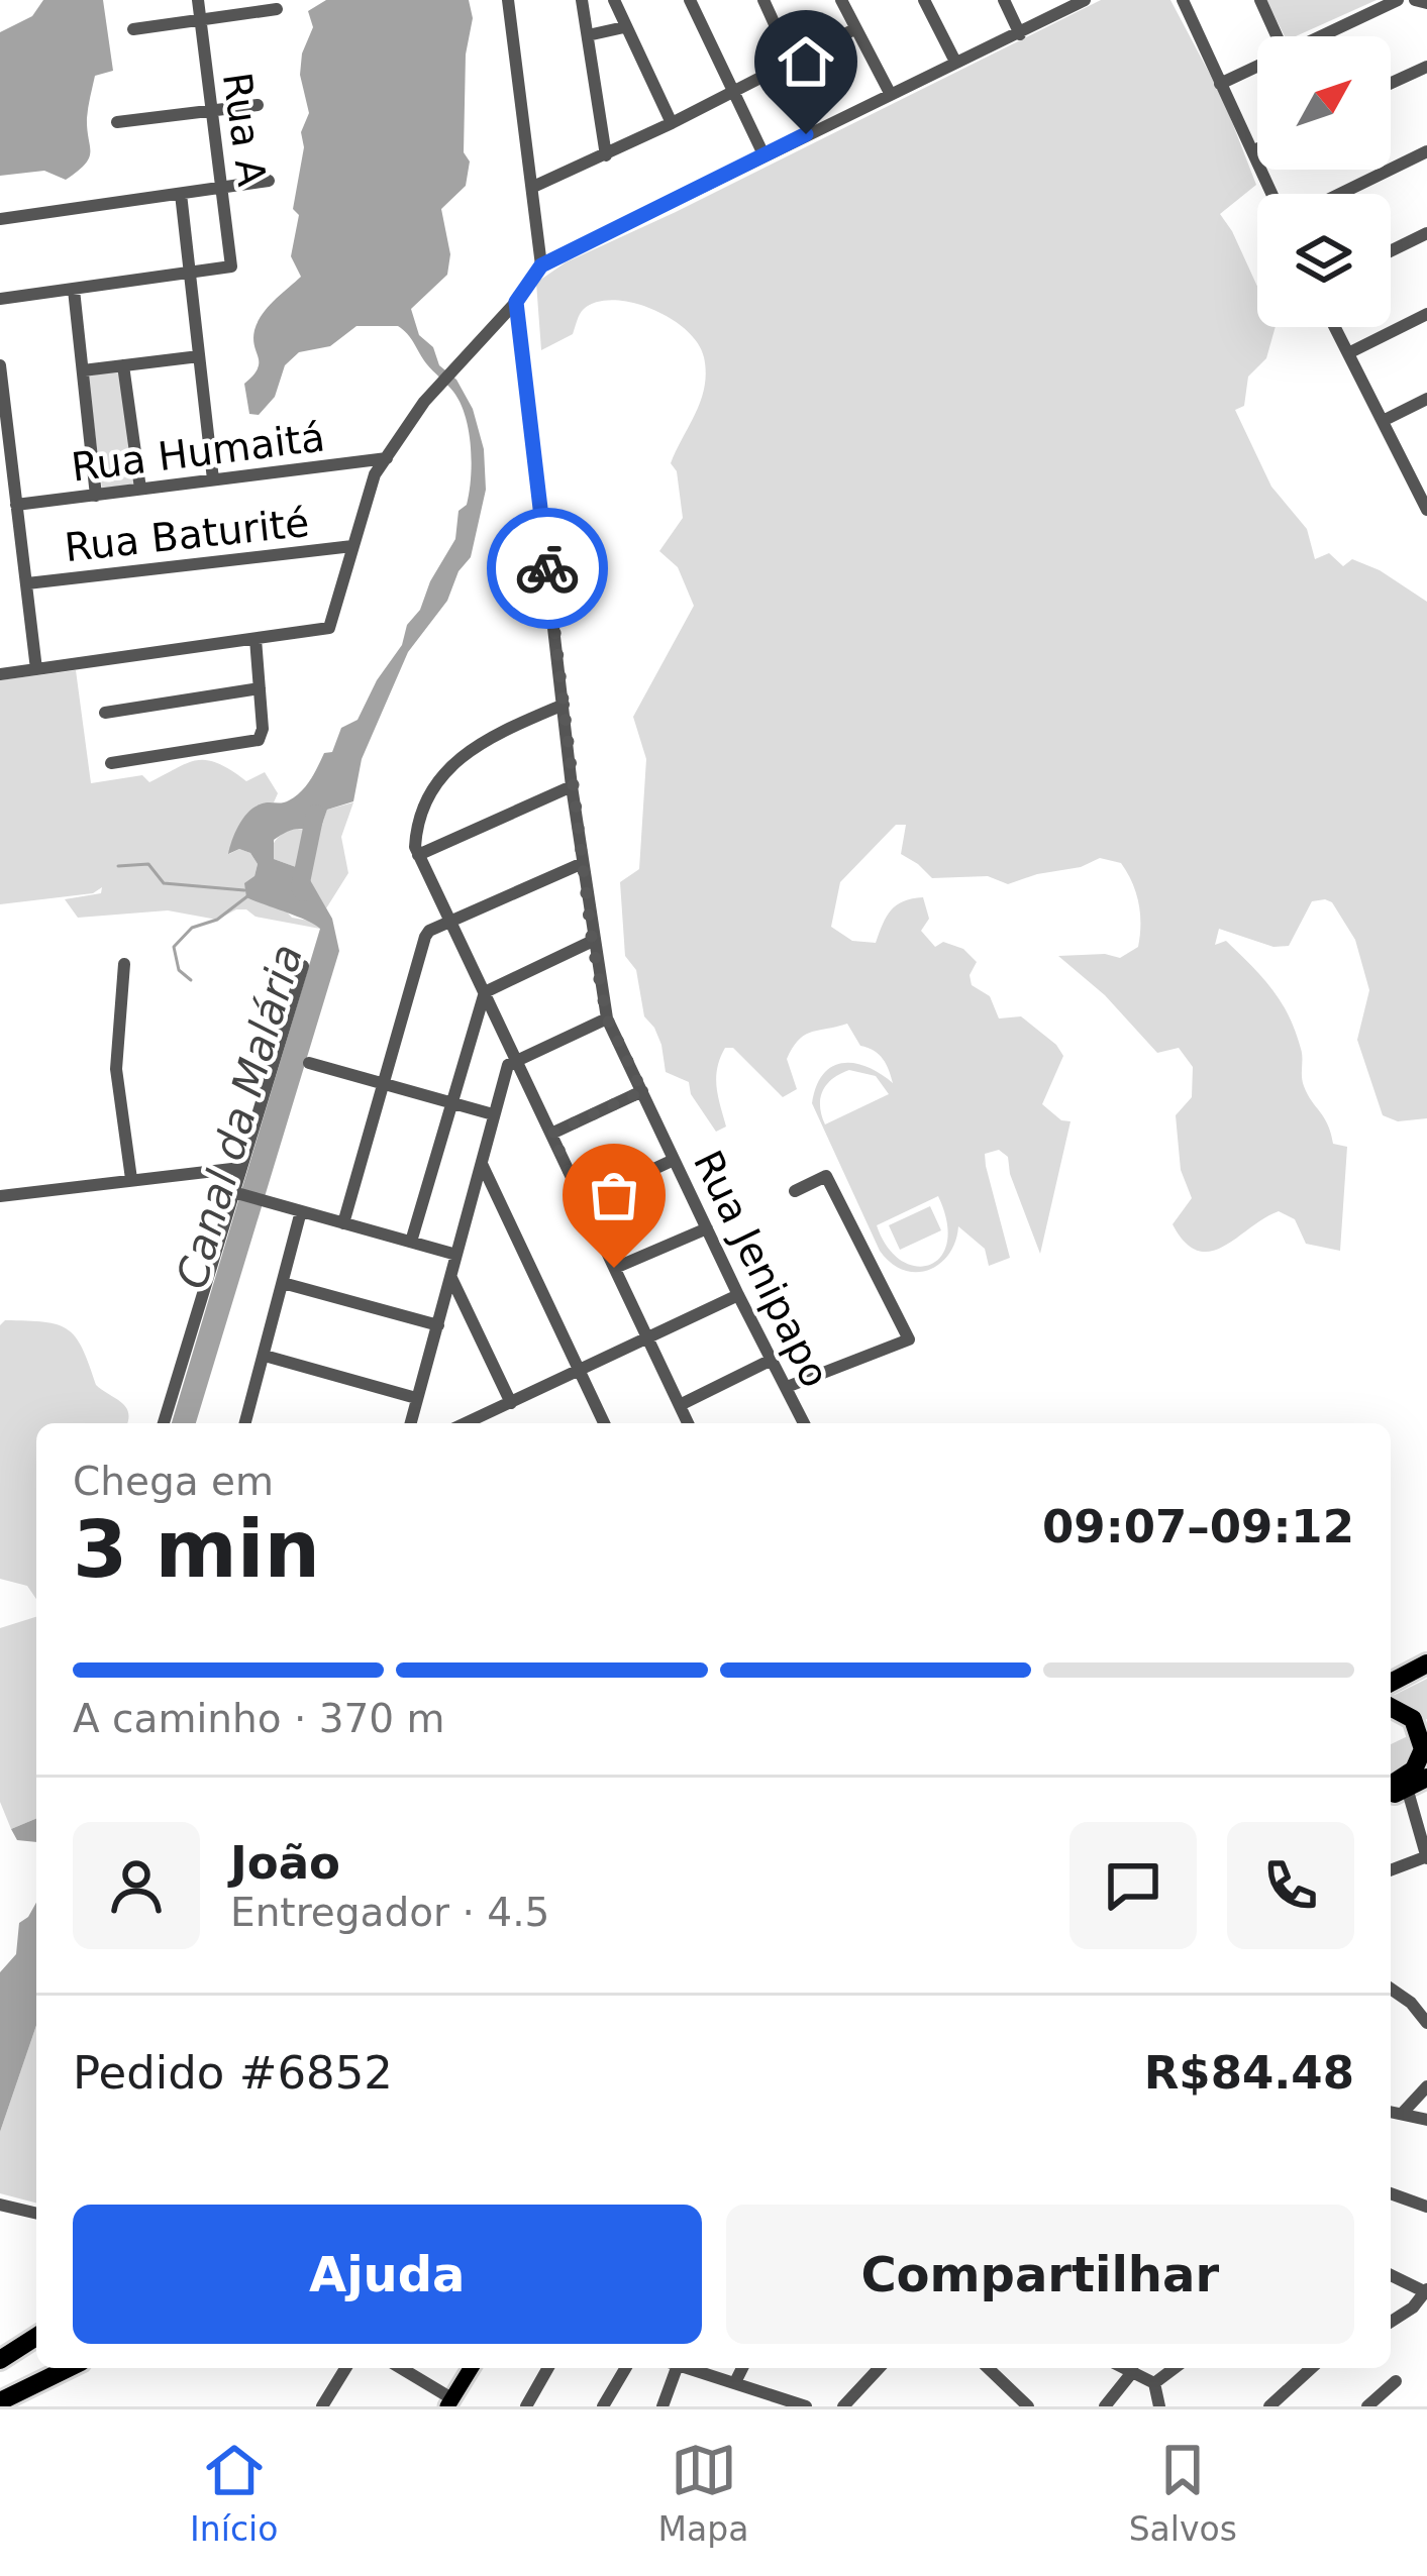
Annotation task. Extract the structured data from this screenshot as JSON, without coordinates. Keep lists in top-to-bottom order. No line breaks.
{"streets":{"street":["Rua A","Rua Humaitá","Rua Baturité","Rua Jenipapo"]},"water":["Canal da Malária"],"north":"top right","page":{"heading":["3 min","Chega em","09:07–09:12"],"panel":["João","Entregador · 4.5","Pedido #6852","R$84.48"],"bar":"A caminho · 370 m","buttons":["Ajuda","Compartilhar"],"tabs":["Início","Mapa","Salvos"]}}
